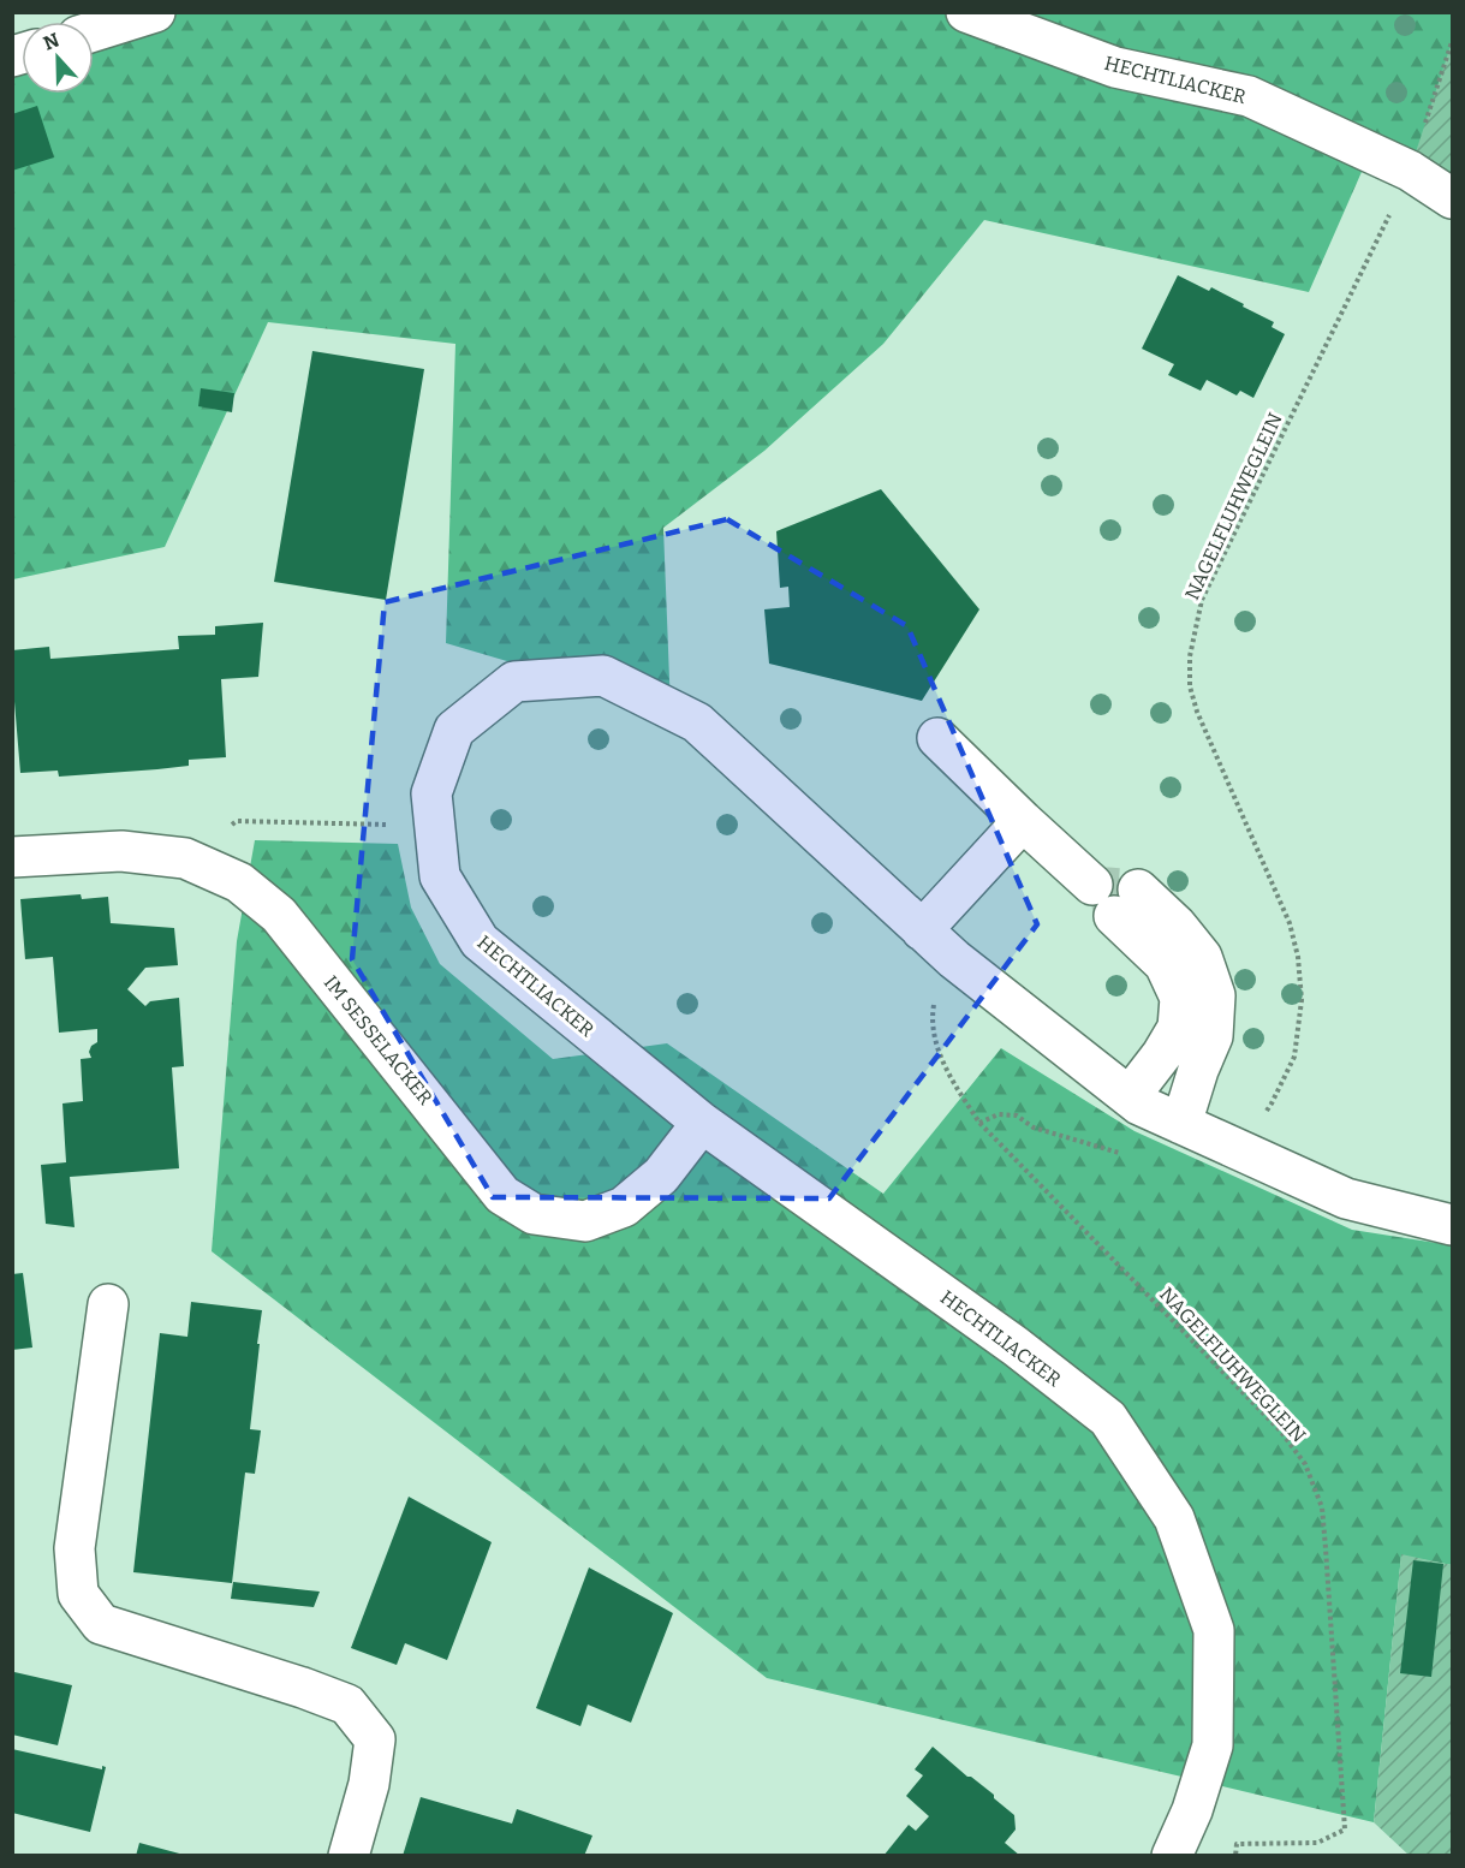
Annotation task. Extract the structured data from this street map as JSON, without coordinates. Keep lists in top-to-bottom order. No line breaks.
{"streets":{"street":["HECHTLIACKER","IM SESSELACKER"],"path":["NAGELFLUHWEGLEIN"]},"crossings":[["HECHTLIACKER","NAGELFLUHWEGLEIN"],["HECHTLIACKER","IM SESSELACKER"]],"north":"top"}
